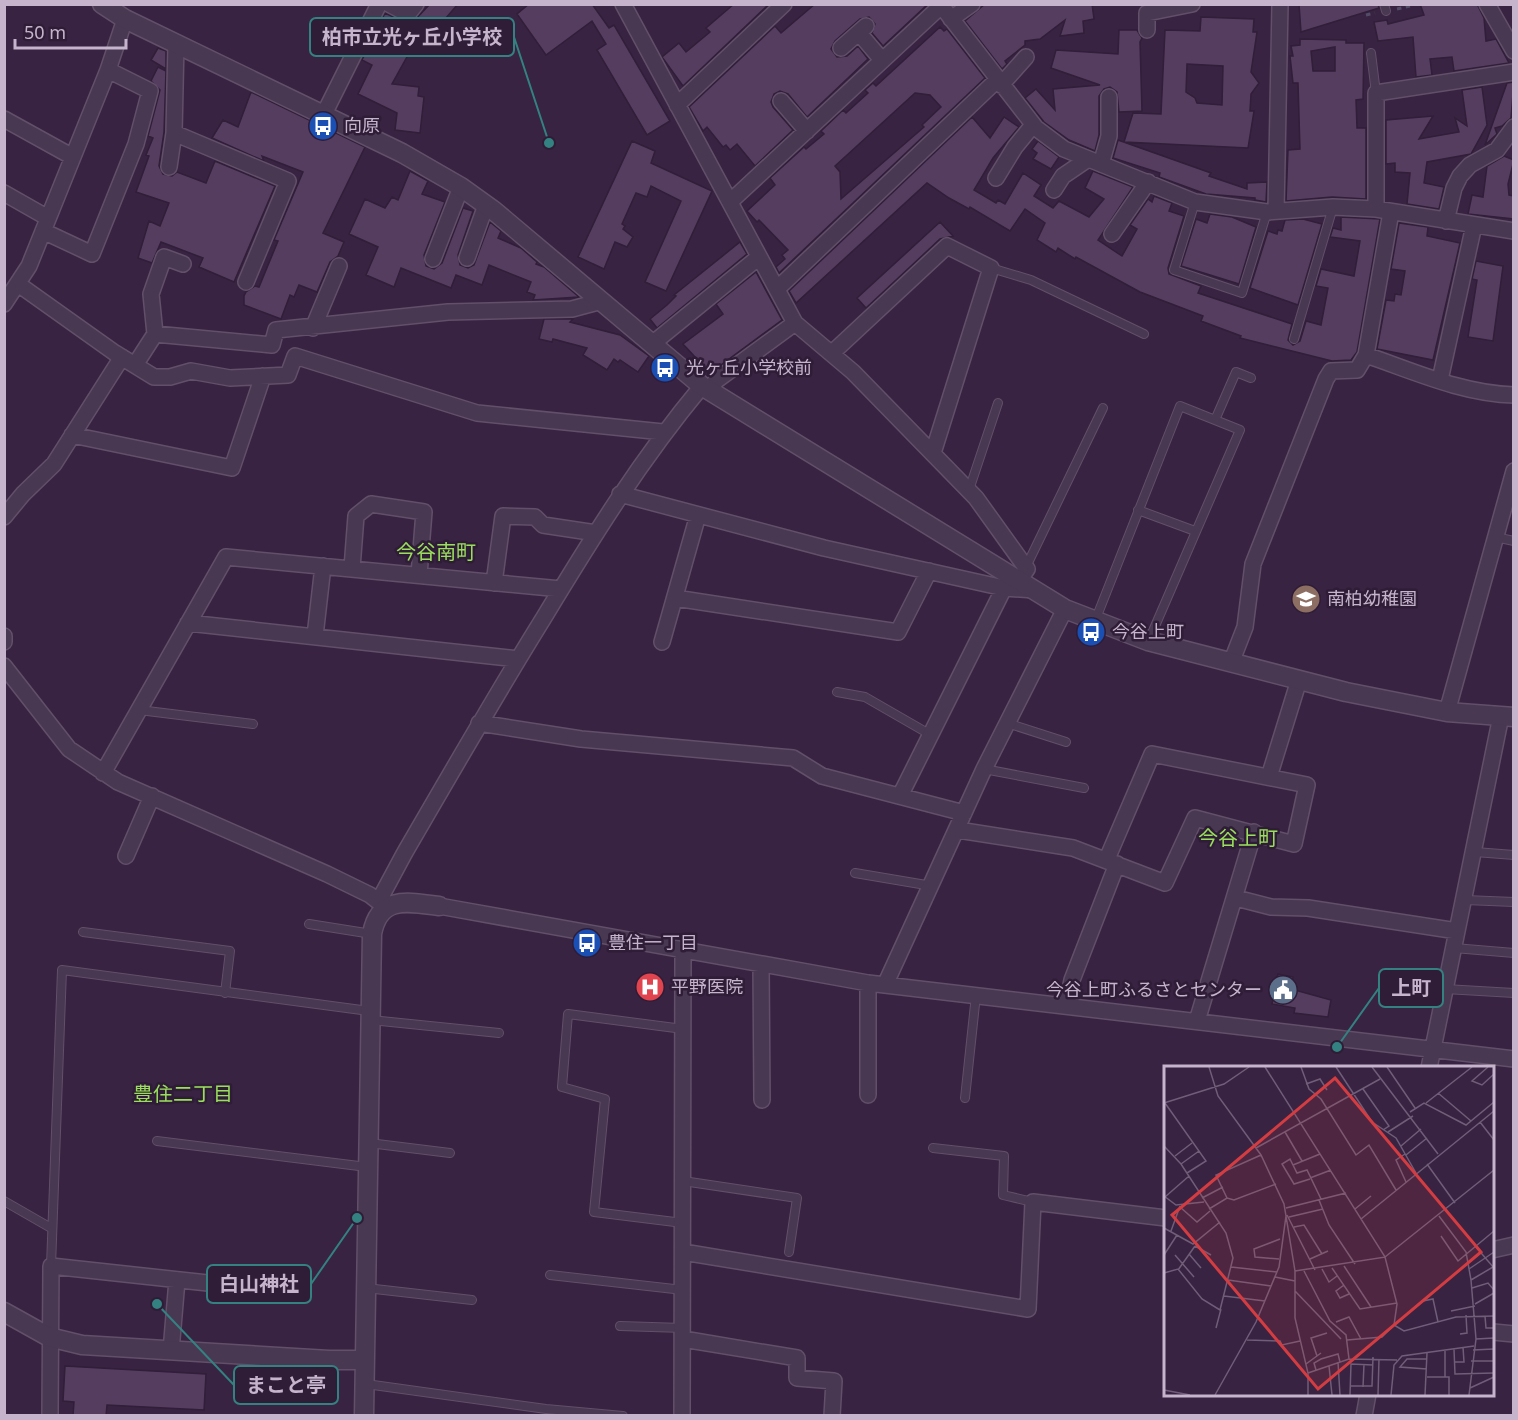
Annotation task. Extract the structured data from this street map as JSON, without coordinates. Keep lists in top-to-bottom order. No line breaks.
{"districts":["今谷南町","今谷上町","豊住二丁目"],"places":{"bus stop":["向原","光ヶ丘小学校前","今谷上町","豊住一丁目"],"other":["柏市立光ヶ丘小学校","上町","白山神社","まこと亭"],"school or university":["南柏幼稚園"],"hospital":["平野医院"],"public building":["今谷上町ふるさとセンター"]},"scale_bar":"50 m"}
